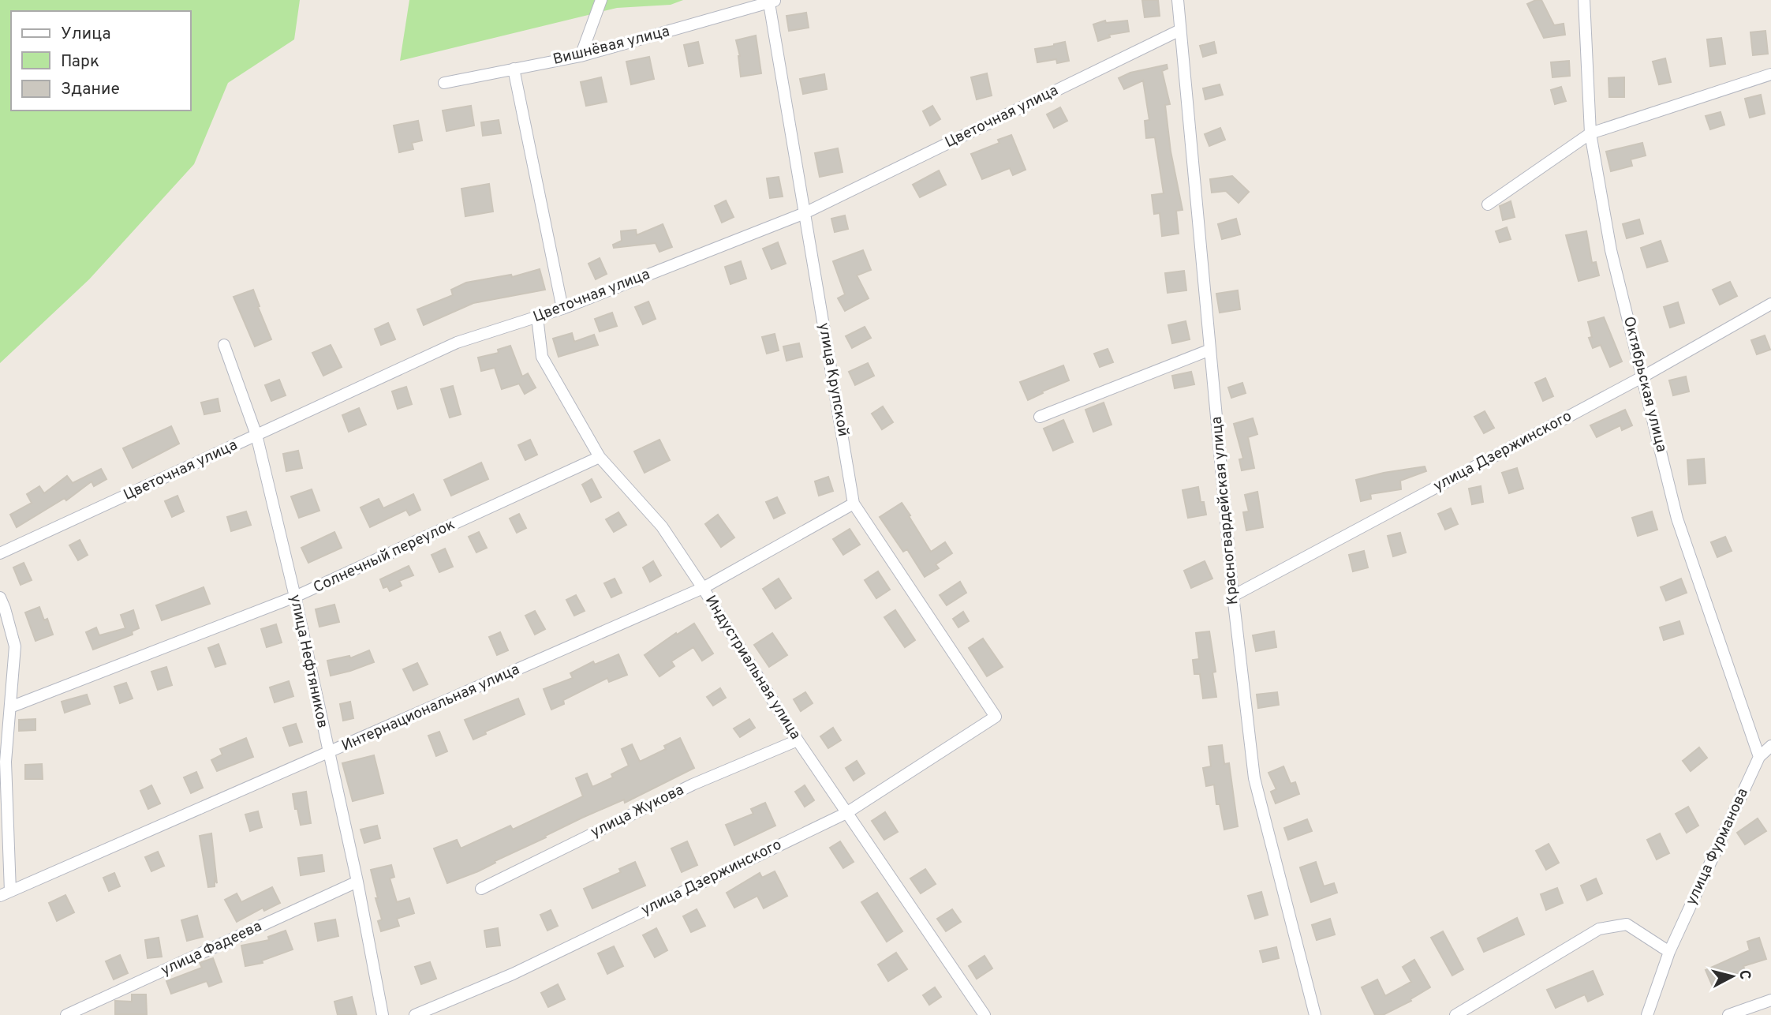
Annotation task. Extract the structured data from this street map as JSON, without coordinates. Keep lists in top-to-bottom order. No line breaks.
{"streets":{"street":["Вишнёвая улица","Цветочная улица","улица Крупской","Октябрьская улица","улица Дзержинского","Красногвардейская улица","Солнечный переулок","улица Нефтяников","Индустриальная улица","Интернациональная улица","улица Жукова","улица Фурманова","улица Фадеева"]},"crossings":[["Вишнёвая улица","улица Крупской"],["Цветочная улица","улица Крупской"],["Цветочная улица","Красногвардейская улица"],["Цветочная улица","улица Нефтяников"],["Цветочная улица","Индустриальная улица"],["улица Крупской","улица Дзержинского"],["улица Крупской","Интернациональная улица"],["Октябрьская улица","улица Дзержинского"],["Октябрьская улица","улица Фурманова"],["улица Дзержинского","Красногвардейская улица"],["улица Дзержинского","Индустриальная улица"],["Солнечный переулок","улица Нефтяников"],["Солнечный переулок","Индустриальная улица"],["улица Нефтяников","Интернациональная улица"],["улица Нефтяников","улица Фадеева"],["Индустриальная улица","Интернациональная улица"],["Индустриальная улица","улица Жукова"]],"legend":["Улица","Парк","Здание"],"north":"right"}
